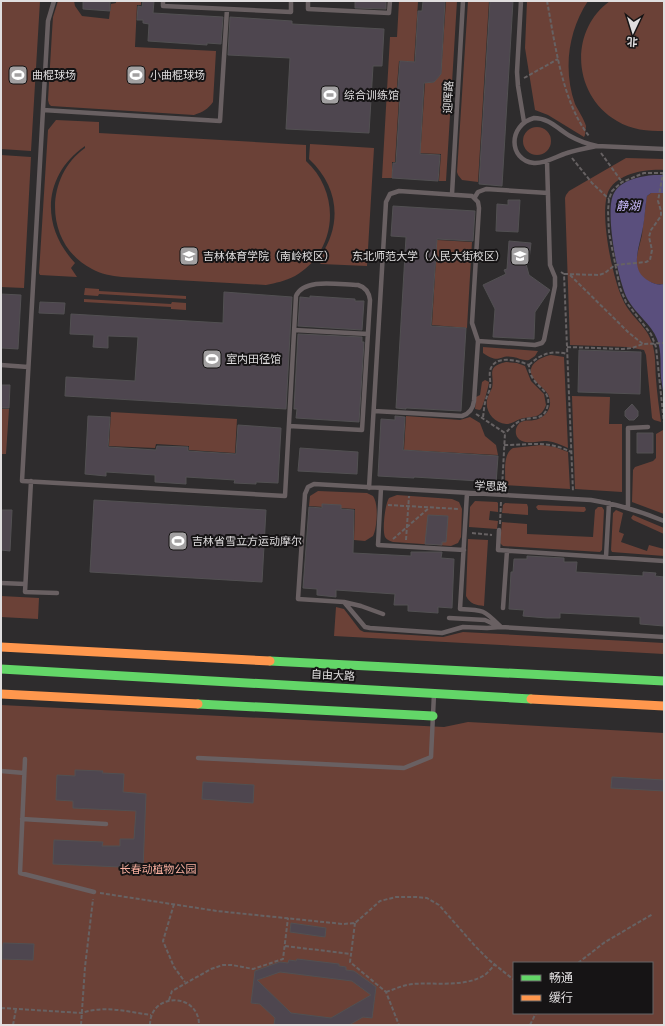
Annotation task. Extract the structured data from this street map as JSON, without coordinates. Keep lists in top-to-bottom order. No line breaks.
{"streets":{"main road":["自由大路"],"lane":["迎晖路","学思路"]},"water":["静湖"],"parks":["长春动植物公园"],"places":{"sports":["曲棍球场","小曲棍球场","综合训练馆","室内田径馆","吉林省雪立方运动摩尔"],"school or university":["吉林体育学院（南岭校区）","东北师范大学（人民大街校区）"]},"legend":["畅通","缓行"],"north":"bottom"}
